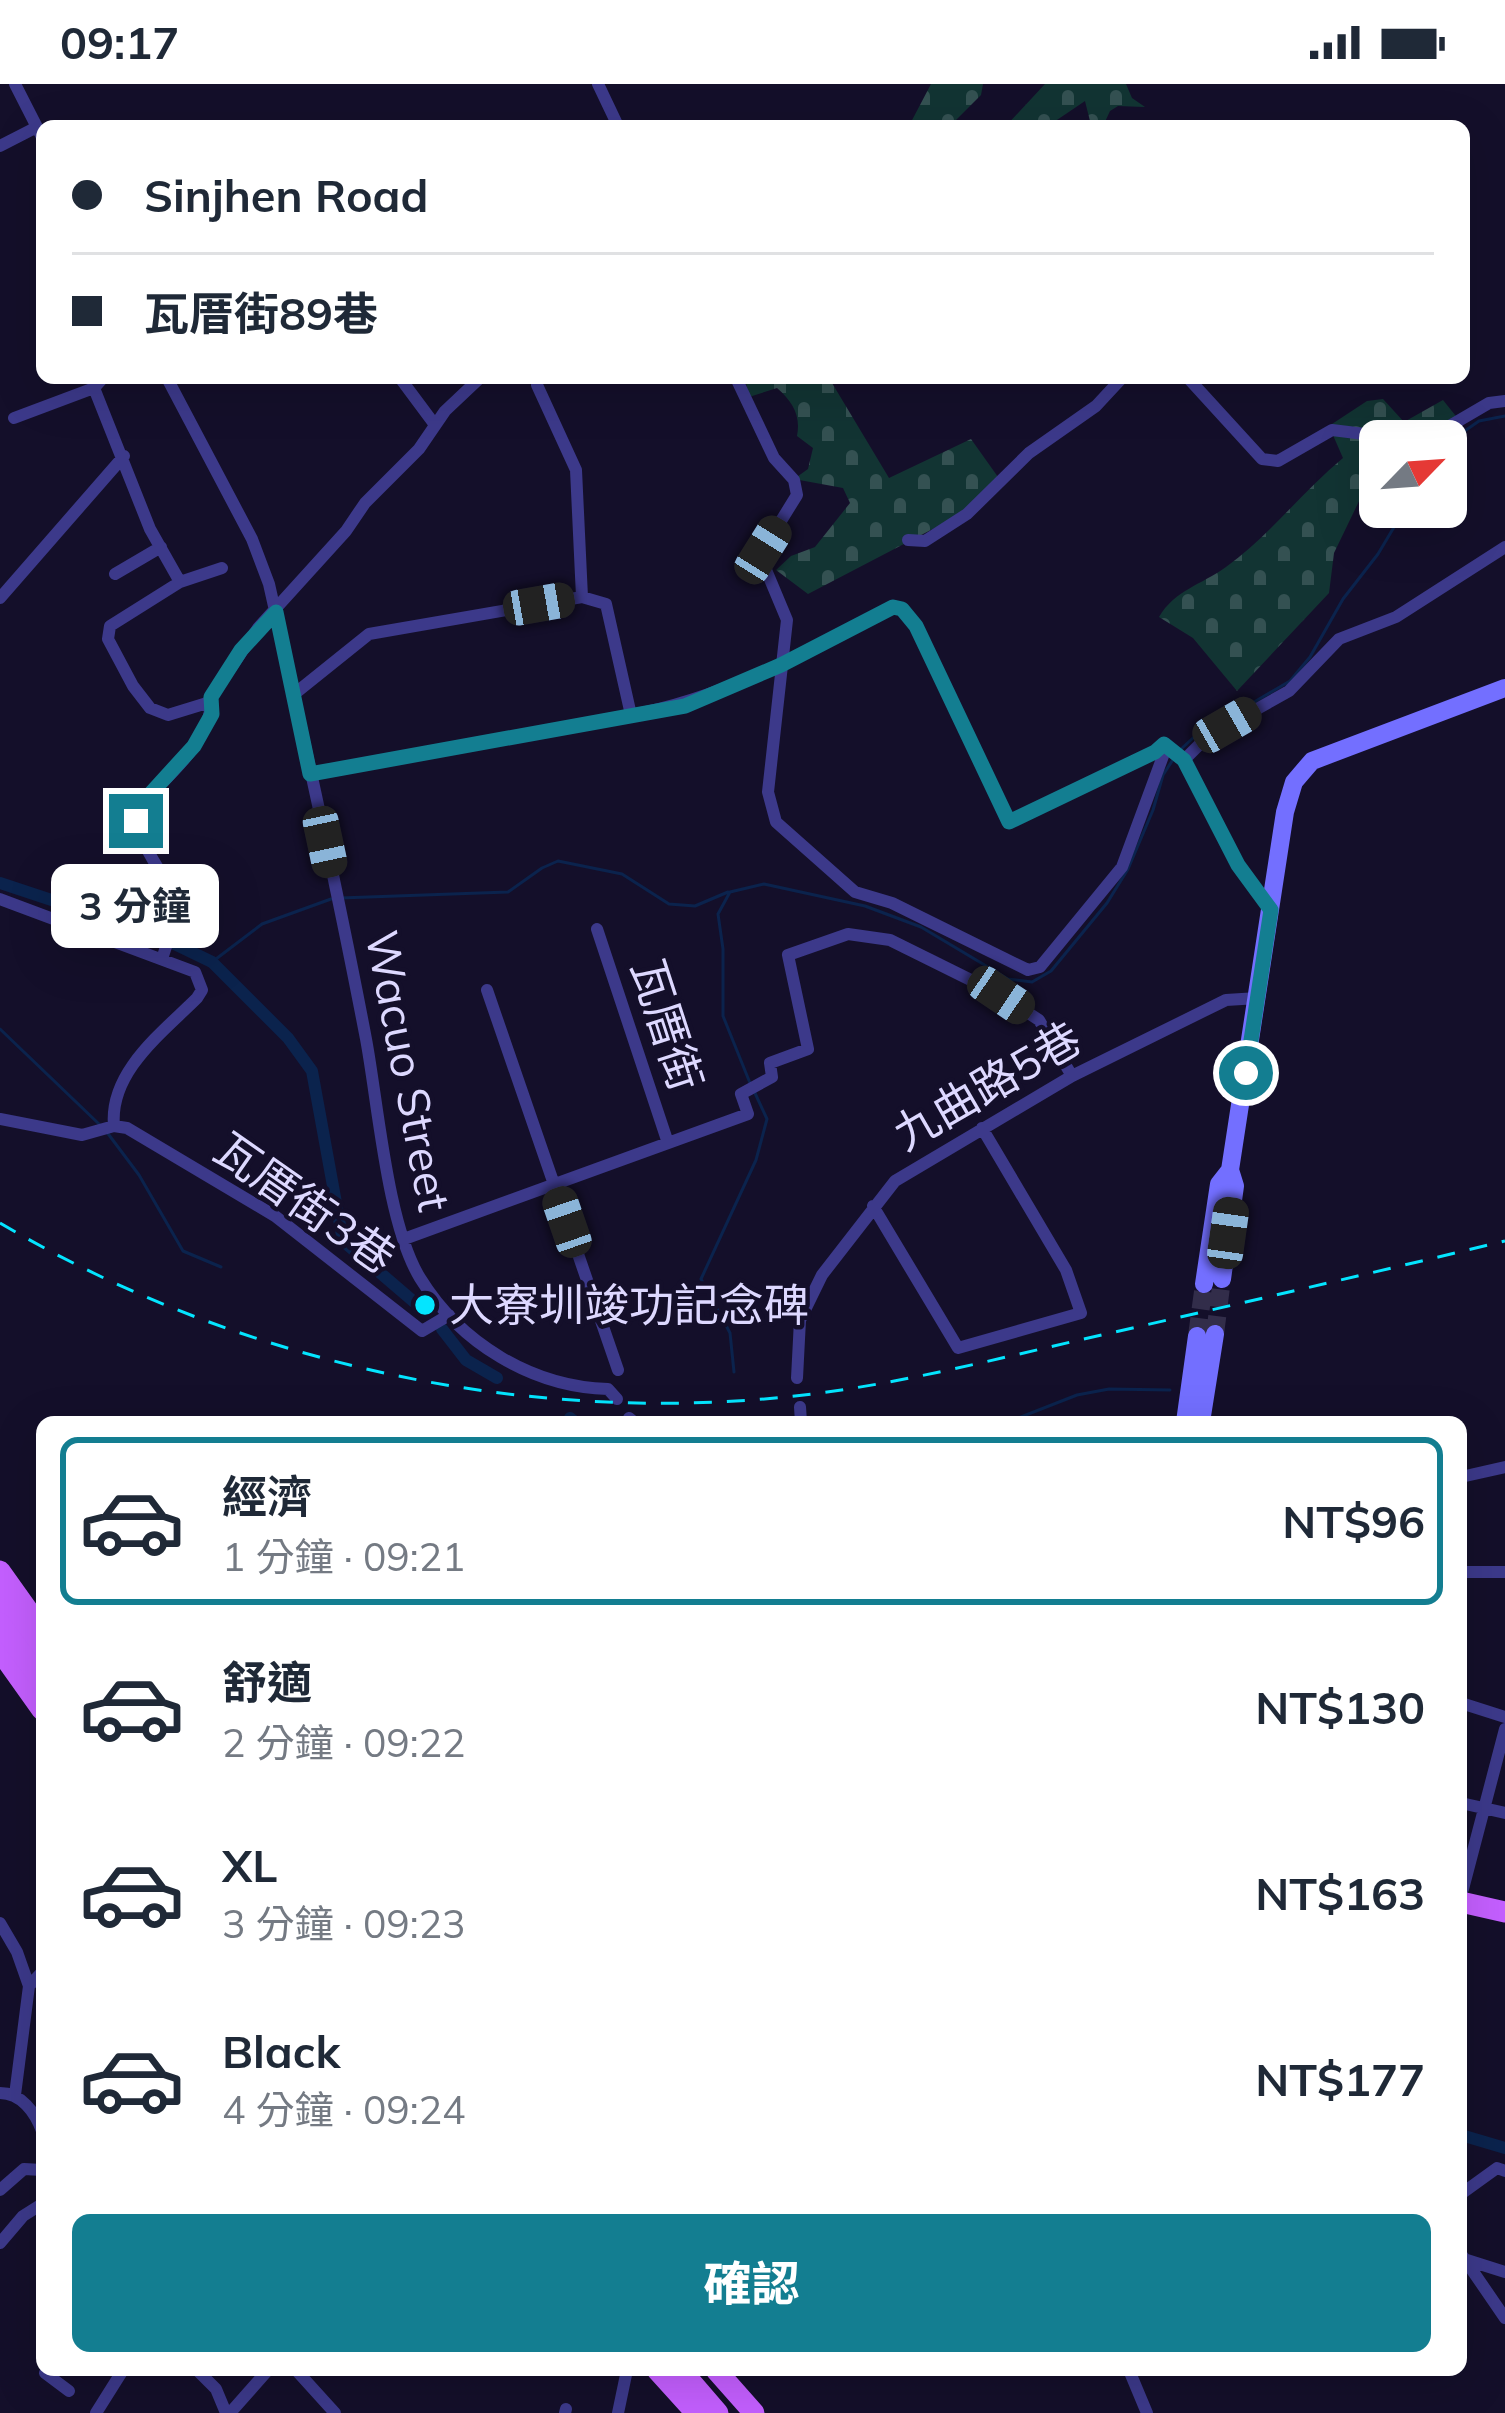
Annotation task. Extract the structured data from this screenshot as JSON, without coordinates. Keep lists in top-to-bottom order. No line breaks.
{"streets":{"street":["瓦厝街","Wacuo Street","九曲路5巷","瓦厝街3巷"]},"crossings":[["瓦厝街","Wacuo Street"],["瓦厝街","九曲路5巷"],["Wacuo Street","瓦厝街3巷"]],"places":["大寮圳竣功記念碑"],"north":"top right","page":{"status":"09:17","banner":["Sinjhen Road","瓦厝街89巷"],"bubble":"3 分鐘","list":[{"name":"經濟","note":"1 分鐘 · 09:21","value":"NT$96"},{"name":"舒適","note":"2 分鐘 · 09:22","value":"NT$130"},{"name":"XL","note":"3 分鐘 · 09:23","value":"NT$163"},{"name":"Black","note":"4 分鐘 · 09:24","value":"NT$177"}],"buttons":"確認"}}
